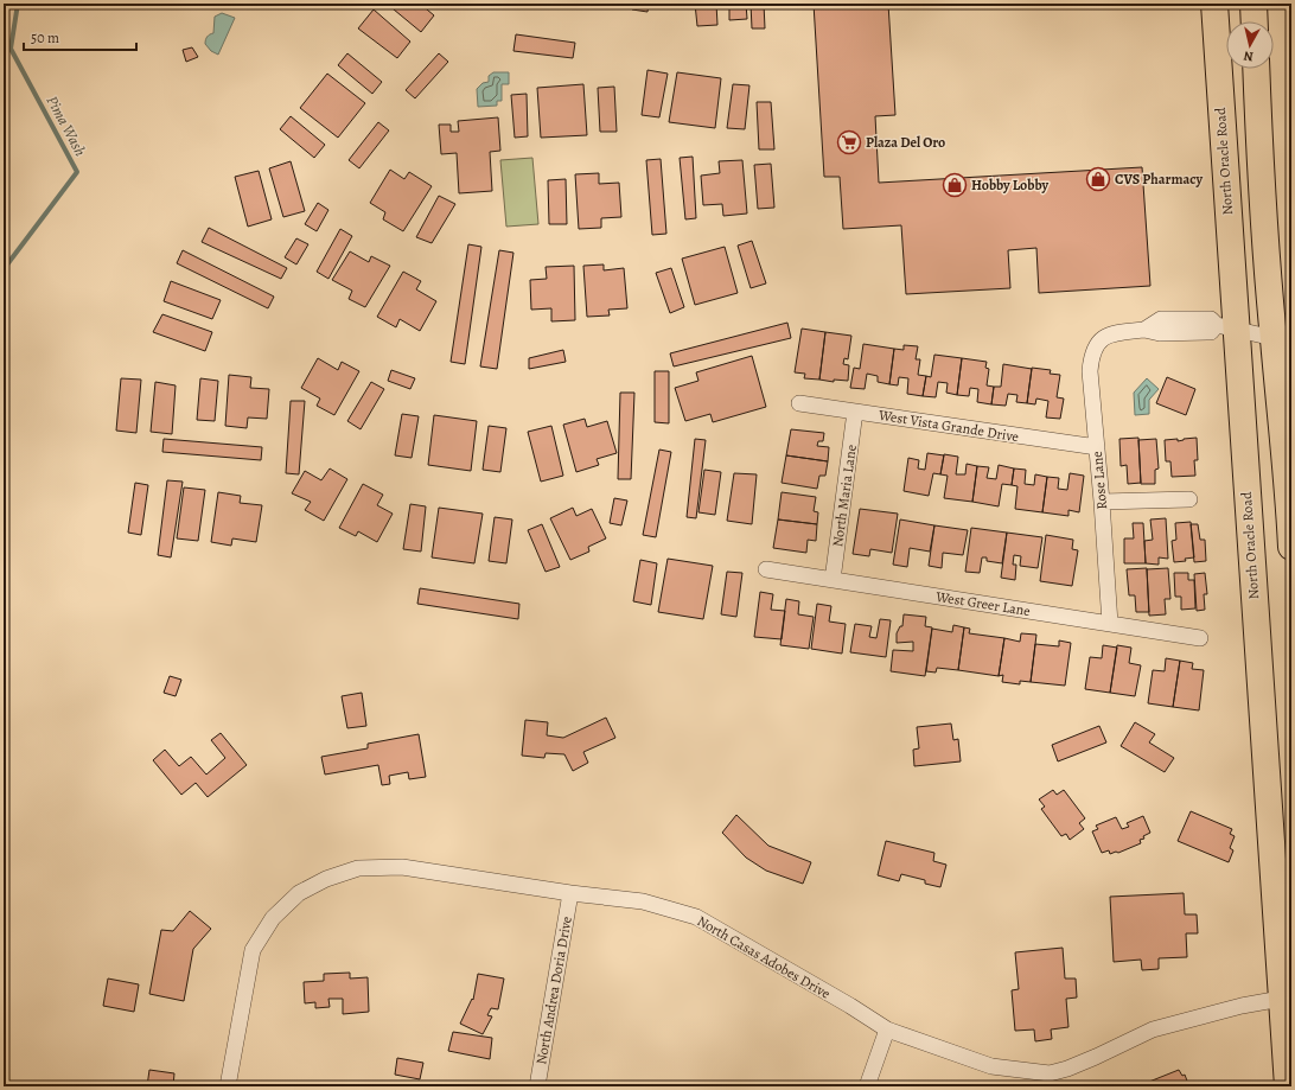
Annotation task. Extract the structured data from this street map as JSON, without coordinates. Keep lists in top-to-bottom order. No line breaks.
{"streets":{"highway":["North Oracle Road"],"street":["West Vista Grande Drive","Rose Lane","North Maria Lane","West Greer Lane","North Casas Adobes Drive","North Andrea Doria Drive"]},"crossings":[["North Oracle Road","Rose Lane"],["North Oracle Road","North Casas Adobes Drive"],["West Vista Grande Drive","Rose Lane"],["West Vista Grande Drive","North Maria Lane"],["Rose Lane","West Greer Lane"],["North Maria Lane","West Greer Lane"],["North Casas Adobes Drive","North Andrea Doria Drive"]],"water":["Pima Wash"],"places":{"supermarket":["Plaza Del Oro"],"shop":["CVS Pharmacy","Hobby Lobby"]},"scale_bar":"50 m","north":"bottom"}
